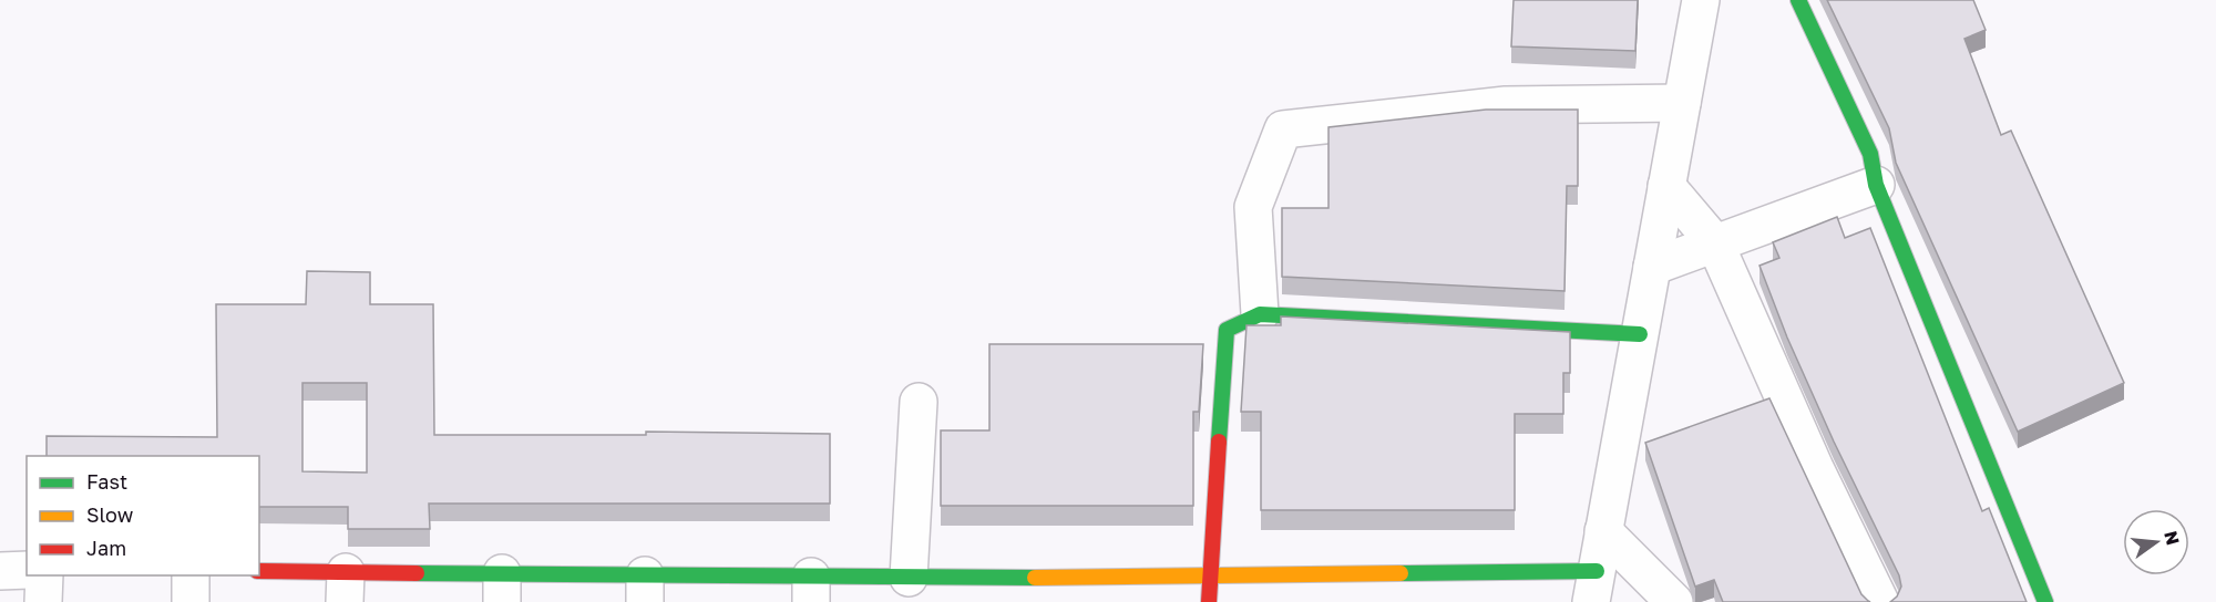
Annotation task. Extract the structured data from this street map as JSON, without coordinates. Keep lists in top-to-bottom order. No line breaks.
{"legend":["Fast","Slow","Jam"],"north":"right"}
